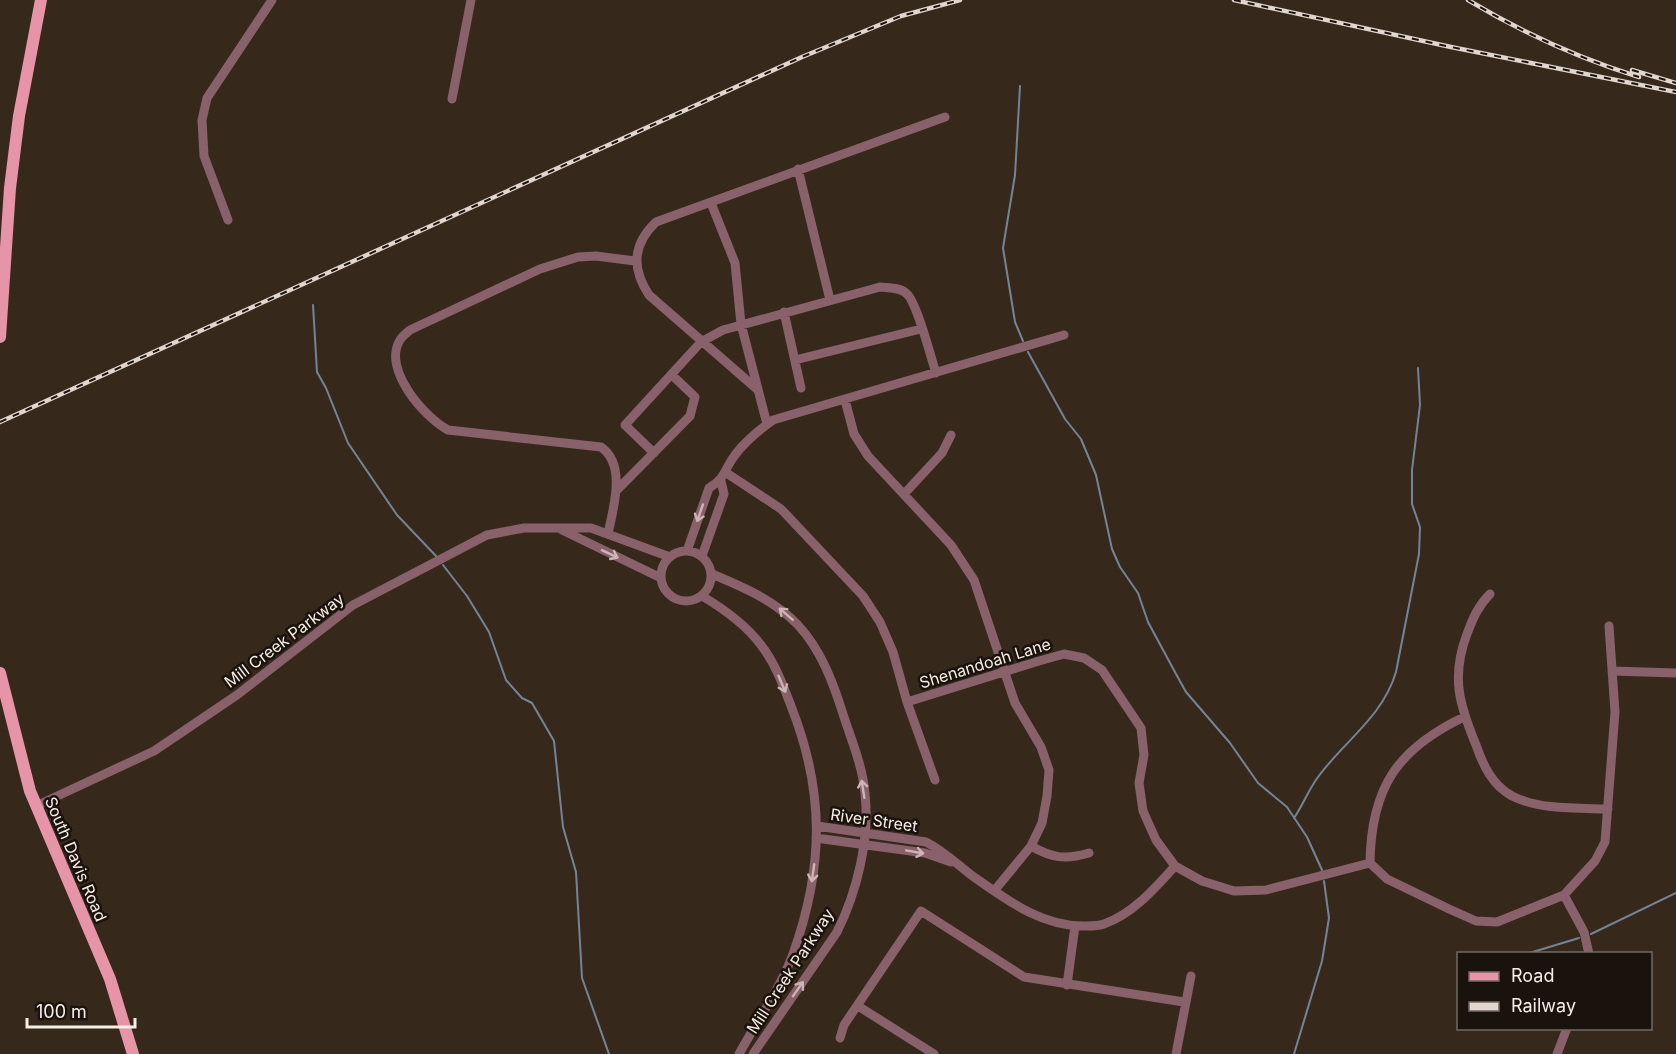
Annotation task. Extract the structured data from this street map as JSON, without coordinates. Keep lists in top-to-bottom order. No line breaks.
{"streets":{"main road":["South Davis Road"],"street":["Mill Creek Parkway","Shenandoah Lane","River Street"]},"crossings":[["Mill Creek Parkway","River Street"],["Mill Creek Parkway","South Davis Road"],["Shenandoah Lane","River Street"]],"legend":["Road","Railway"],"scale_bar":"100 m"}
